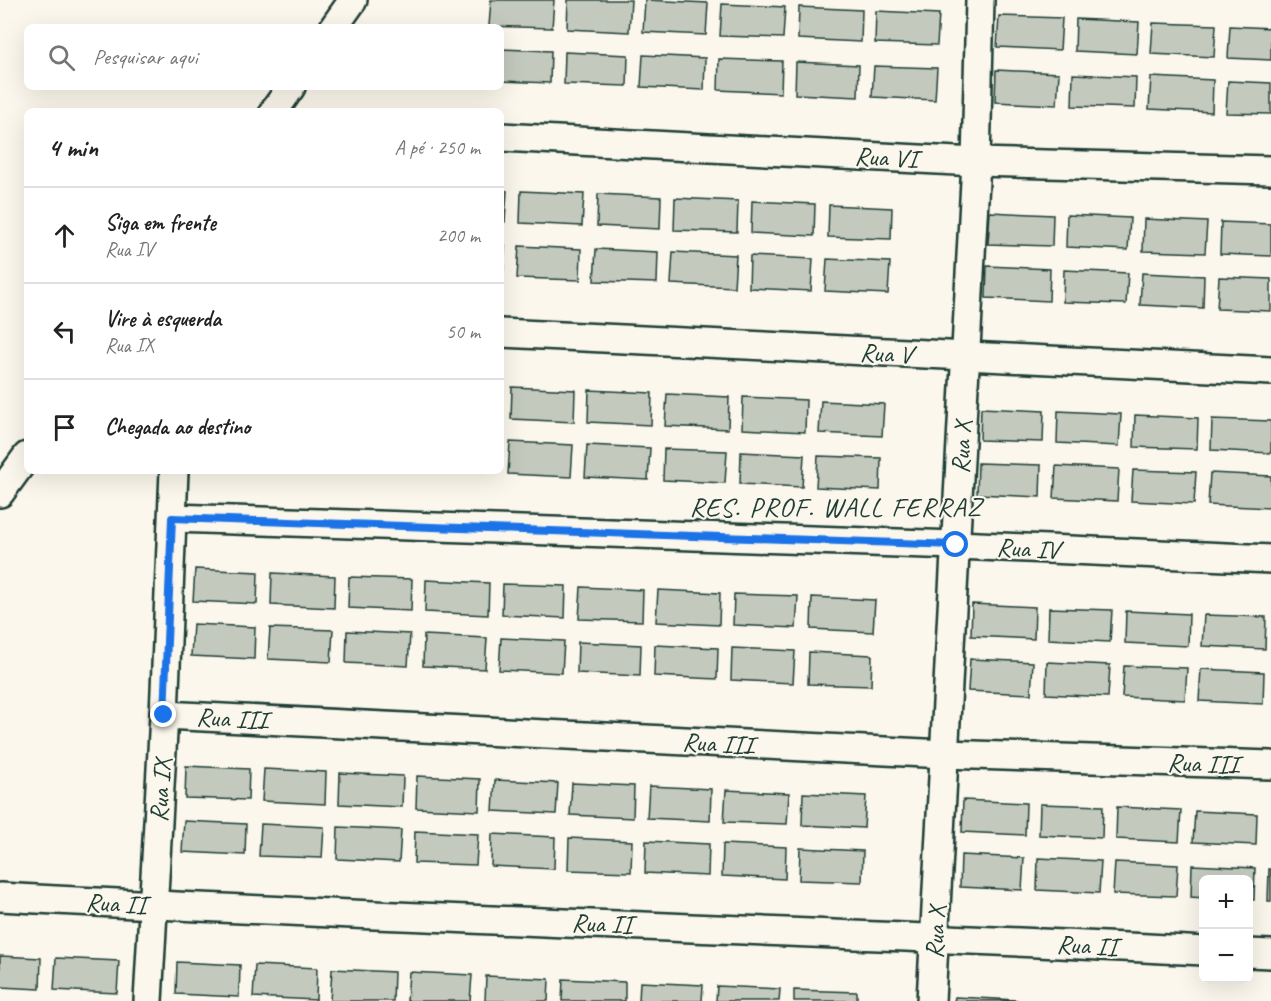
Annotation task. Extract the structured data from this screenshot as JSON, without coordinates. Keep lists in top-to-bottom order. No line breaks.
{"streets":{"street":["Rua VI","Rua V","Rua X","Rua IV","Rua III","Rua IX","Rua II"]},"crossings":[["Rua VI","Rua X"],["Rua V","Rua X"],["Rua X","Rua IV"],["Rua X","Rua III"],["Rua X","Rua II"],["Rua IV","Rua IX"],["Rua III","Rua IX"],["Rua IX","Rua II"]],"districts":["RES. PROF. WALL FERRAZ"],"page":{"search":"Pesquisar aqui","heading":["4 min","A pé · 250 m"],"list":[["Siga em frente","Rua IV","200 m"],["Vire à esquerda","Rua IX","50 m"],"Chegada ao destino"],"map_buttons":["+","−"]}}
